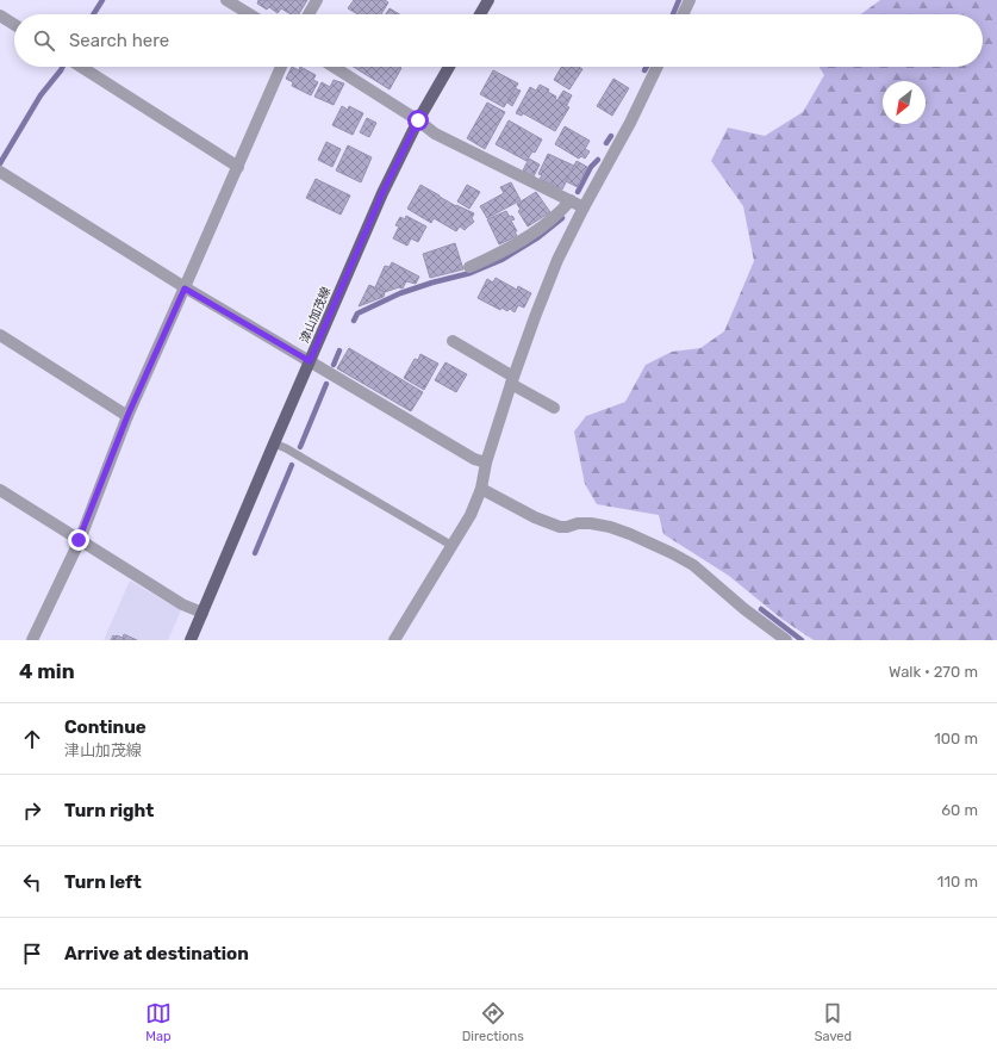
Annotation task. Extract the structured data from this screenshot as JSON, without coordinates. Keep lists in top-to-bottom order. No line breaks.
{"streets":{"main road":["津山加茂線"]},"north":"bottom left","page":{"search":"Search here","heading":["4 min","Walk · 270 m"],"list":[["Continue","津山加茂線","100 m"],["Turn right","60 m"],["Turn left","110 m"],"Arrive at destination"],"nav":["Map","Directions","Saved"]}}
